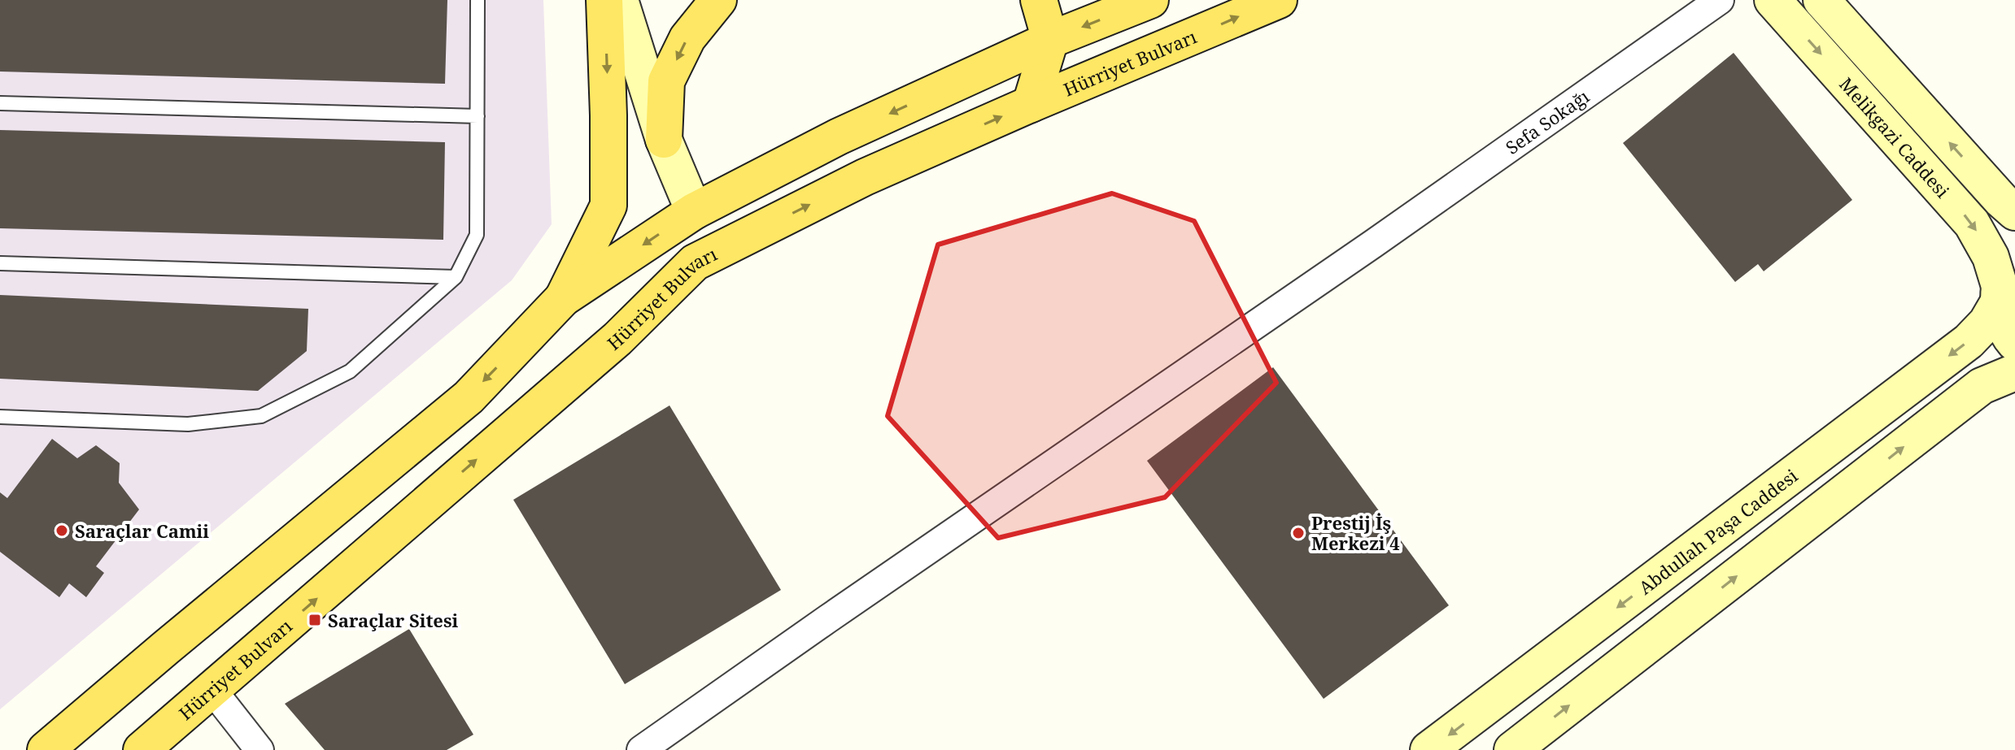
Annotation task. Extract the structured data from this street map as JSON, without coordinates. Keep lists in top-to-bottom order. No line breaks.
{"streets":{"main road":["Hürriyet Bulvarı","Melikgazi Caddesi","Abdullah Paşa Caddesi"],"street":["Sefa Sokağı"]},"crossings":[["Melikgazi Caddesi","Abdullah Paşa Caddesi"]],"places":{"other":["Saraçlar Camii","Prestij İş Merkezi 4"],"transit":["Saraçlar Sitesi"]}}
